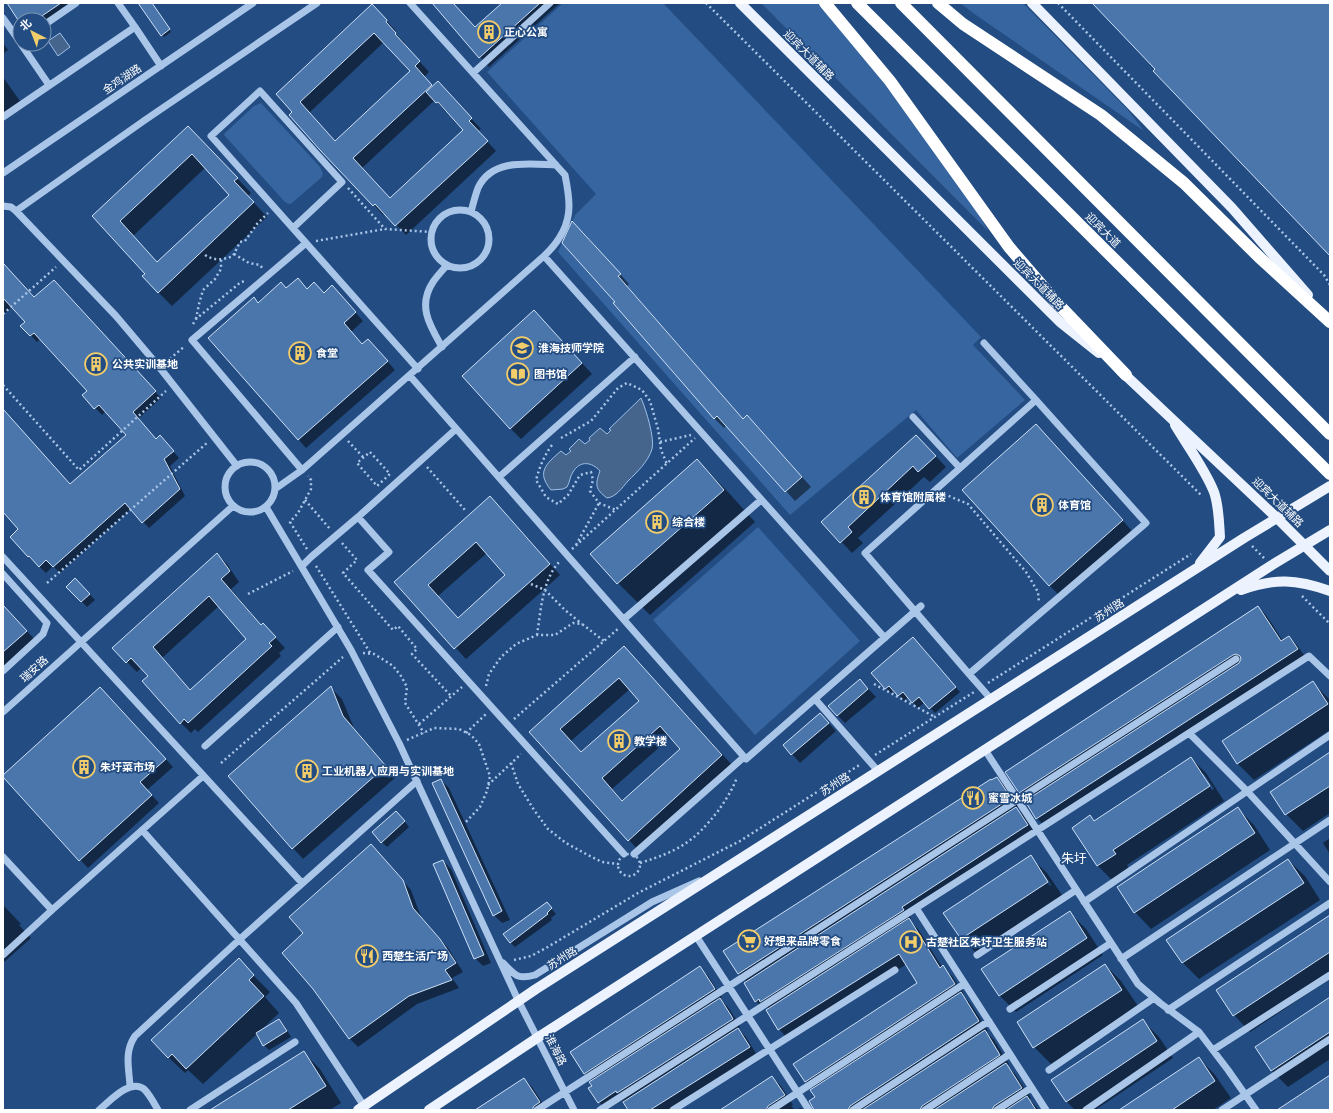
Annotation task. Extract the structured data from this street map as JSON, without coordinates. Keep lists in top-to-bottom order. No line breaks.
{"streets":{"highway":["迎宾大道"],"main road":["迎宾大道辅路","苏州路"],"street":["金鸡湖路","瑞安路","淮海路"]},"crossings":[["迎宾大道辅路","苏州路"],["苏州路","淮海路"],["瑞安路","淮海路"]],"districts":["朱圩"],"places":{"building":["正心公寓","食堂","公共实训基地","体育馆附属楼","体育馆","综合楼","教学楼","朱圩菜市场","工业机器人应用与实训基地"],"school or university":["淮海技师学院"],"library":["图书馆"],"restaurant":["蜜雪冰城","西楚生活广场"],"supermarket":["好想来品牌零食"],"hospital":["古楚社区朱圩卫生服务站"]},"north":"top left"}
